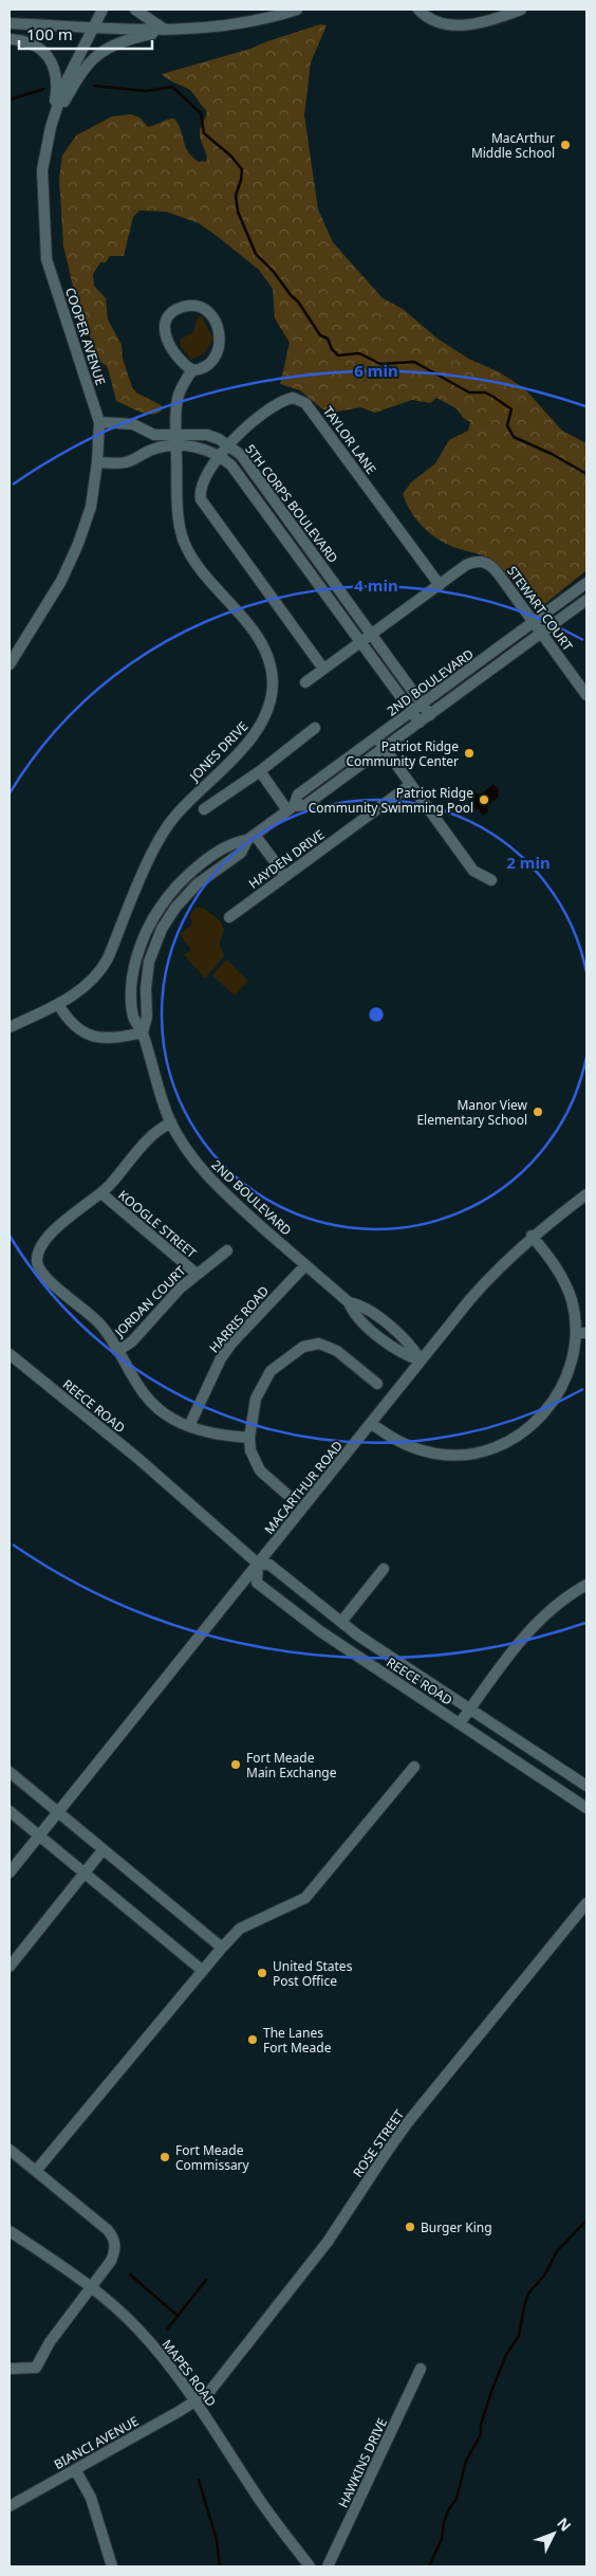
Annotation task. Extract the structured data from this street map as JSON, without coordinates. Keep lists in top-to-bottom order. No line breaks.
{"streets":{"street":["COOPER AVENUE","TAYLOR LANE","5TH CORPS BOULEVARD","STEWART COURT","2ND BOULEVARD","JONES DRIVE","HAYDEN DRIVE","KOOGLE STREET","JORDAN COURT","HARRIS ROAD","REECE ROAD","MACARTHUR ROAD","ROSE STREET","MAPES ROAD","BIANCI AVENUE","HAWKINS DRIVE"]},"crossings":[["COOPER AVENUE","5TH CORPS BOULEVARD"],["TAYLOR LANE","5TH CORPS BOULEVARD"],["TAYLOR LANE","STEWART COURT"],["5TH CORPS BOULEVARD","STEWART COURT"],["5TH CORPS BOULEVARD","2ND BOULEVARD"],["5TH CORPS BOULEVARD","JONES DRIVE"],["STEWART COURT","2ND BOULEVARD"],["2ND BOULEVARD","HARRIS ROAD"],["2ND BOULEVARD","MACARTHUR ROAD"],["KOOGLE STREET","JORDAN COURT"],["REECE ROAD","MACARTHUR ROAD"],["ROSE STREET","MAPES ROAD"],["ROSE STREET","BIANCI AVENUE"],["MAPES ROAD","BIANCI AVENUE"]],"places":["MacArthur Middle School","Patriot Ridge Community Center","Patriot Ridge Community Swimming Pool","Manor View Elementary School","Fort Meade Main Exchange","United States Post Office","The Lanes Fort Meade","Fort Meade Commissary","Burger King"],"scale_bar":"100 m","north":"top right","rings":["6 min","4 min","2 min"]}
